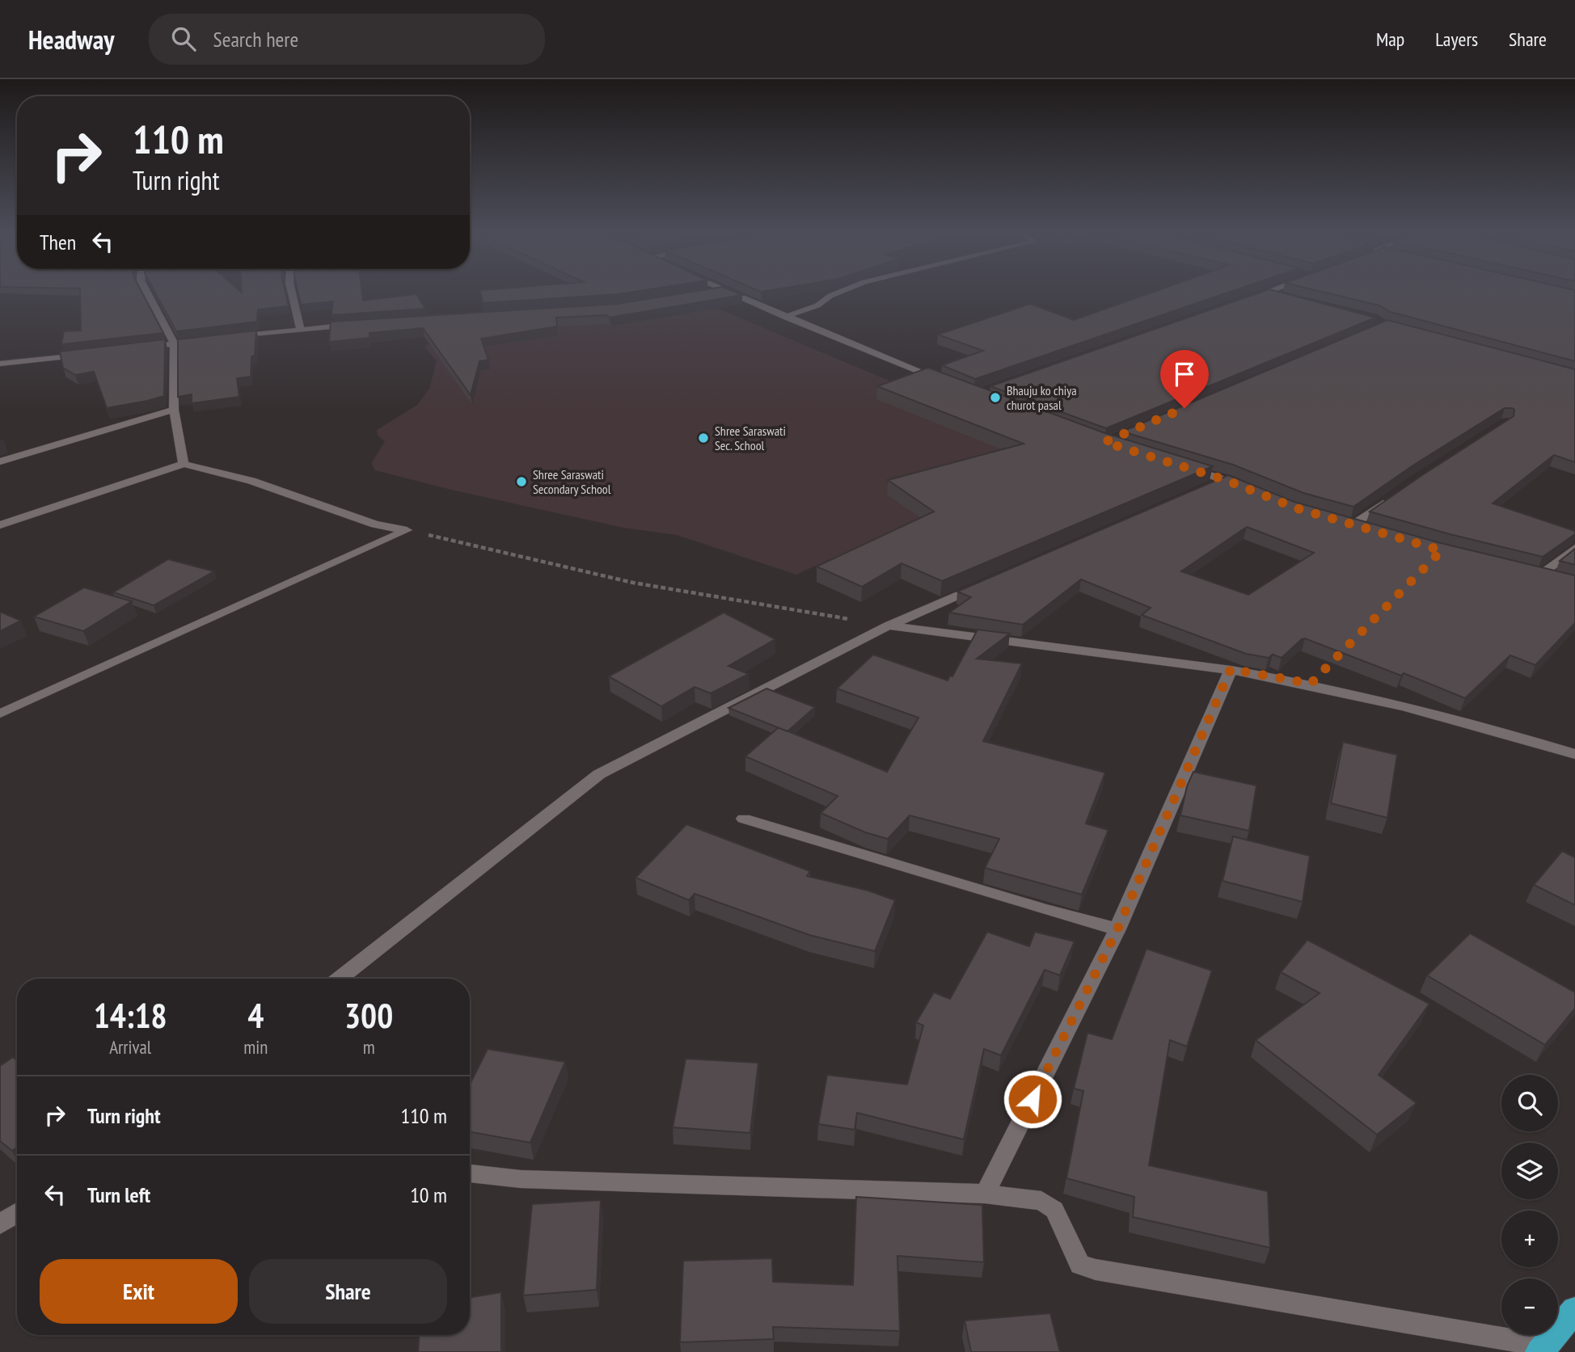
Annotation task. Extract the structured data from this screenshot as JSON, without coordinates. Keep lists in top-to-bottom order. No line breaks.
{"places":["Bhauju ko chiya churot pasal","Shree Saraswati Sec. School","Shree Saraswati Secondary School"],"page":{"header":"Headway","search":"Search here","nav":["Map","Layers","Share"],"turn":["110 m","Turn right"],"then":"Then","eta":["14:18","Arrival","4","min","300","m"],"map_buttons":["+","−"],"list":[{"name":"Turn right","value":"110 m"},{"name":"Turn left","value":"10 m"}],"buttons":["Exit","Share"]}}
